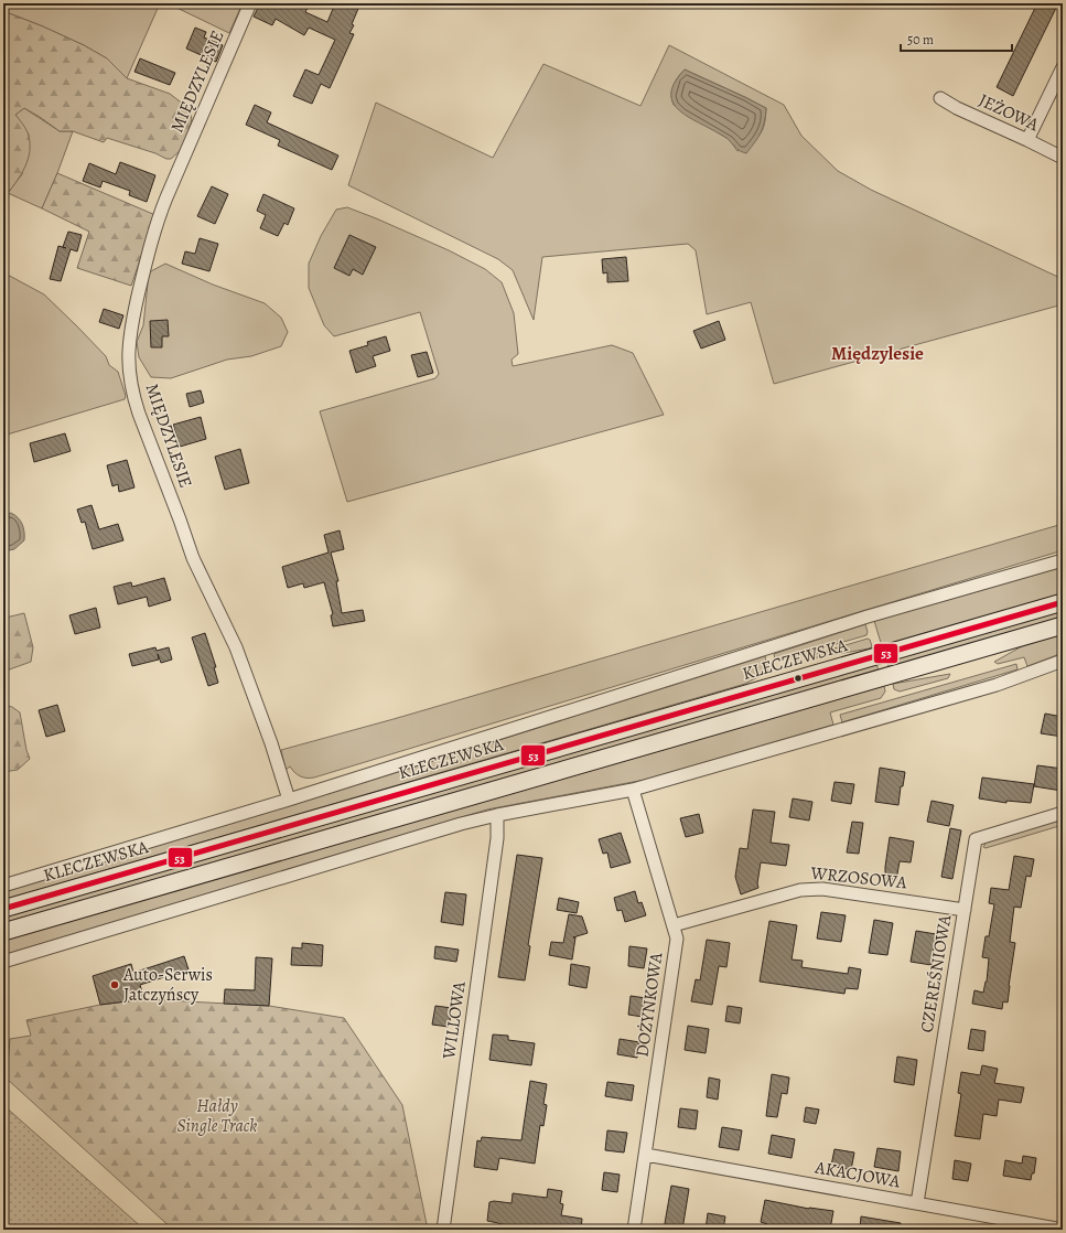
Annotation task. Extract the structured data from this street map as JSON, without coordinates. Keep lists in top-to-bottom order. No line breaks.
{"streets":{"main road":["KLECZEWSKA"],"street":["MIĘDZYLESIE","JEŻOWA","WRZOSOWA","CZEREŚNIOWA","DOŻYNKOWA","WILLOWA","AKACJOWA"]},"crossings":[["MIĘDZYLESIE","KLECZEWSKA"],["WRZOSOWA","CZEREŚNIOWA"],["WRZOSOWA","DOŻYNKOWA"],["CZEREŚNIOWA","AKACJOWA"],["DOŻYNKOWA","AKACJOWA"]],"districts":["Międzylesie"],"parks":["Hałdy Single Track"],"places":["Auto-Serwis Jatczyńscy"],"lines":["transit line 53"],"scale_bar":"50 m"}
